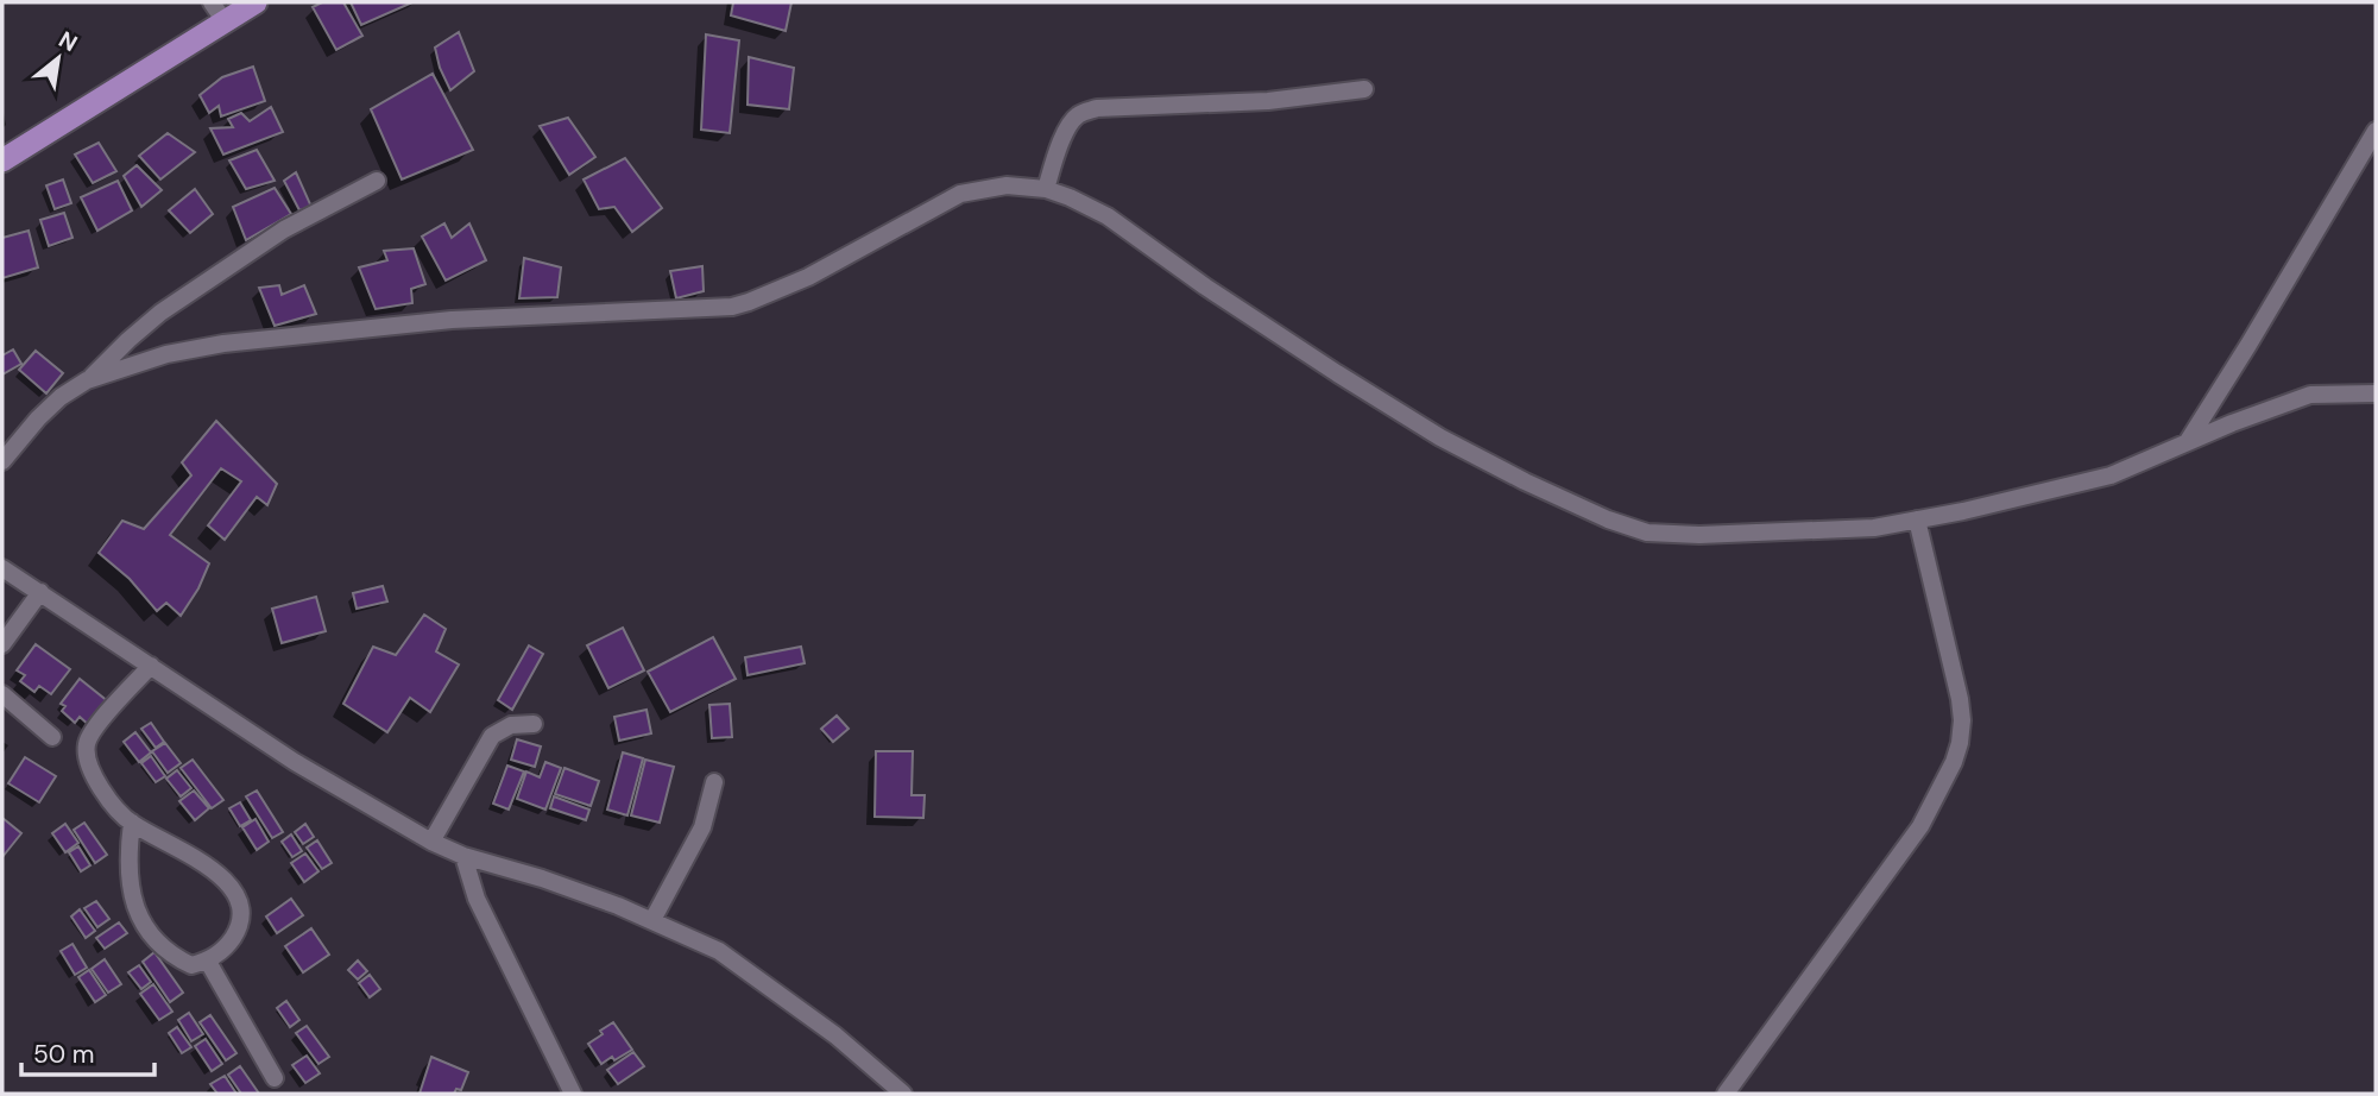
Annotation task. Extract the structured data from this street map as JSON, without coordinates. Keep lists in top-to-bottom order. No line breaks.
{"scale_bar":"50 m","north":"top right"}
